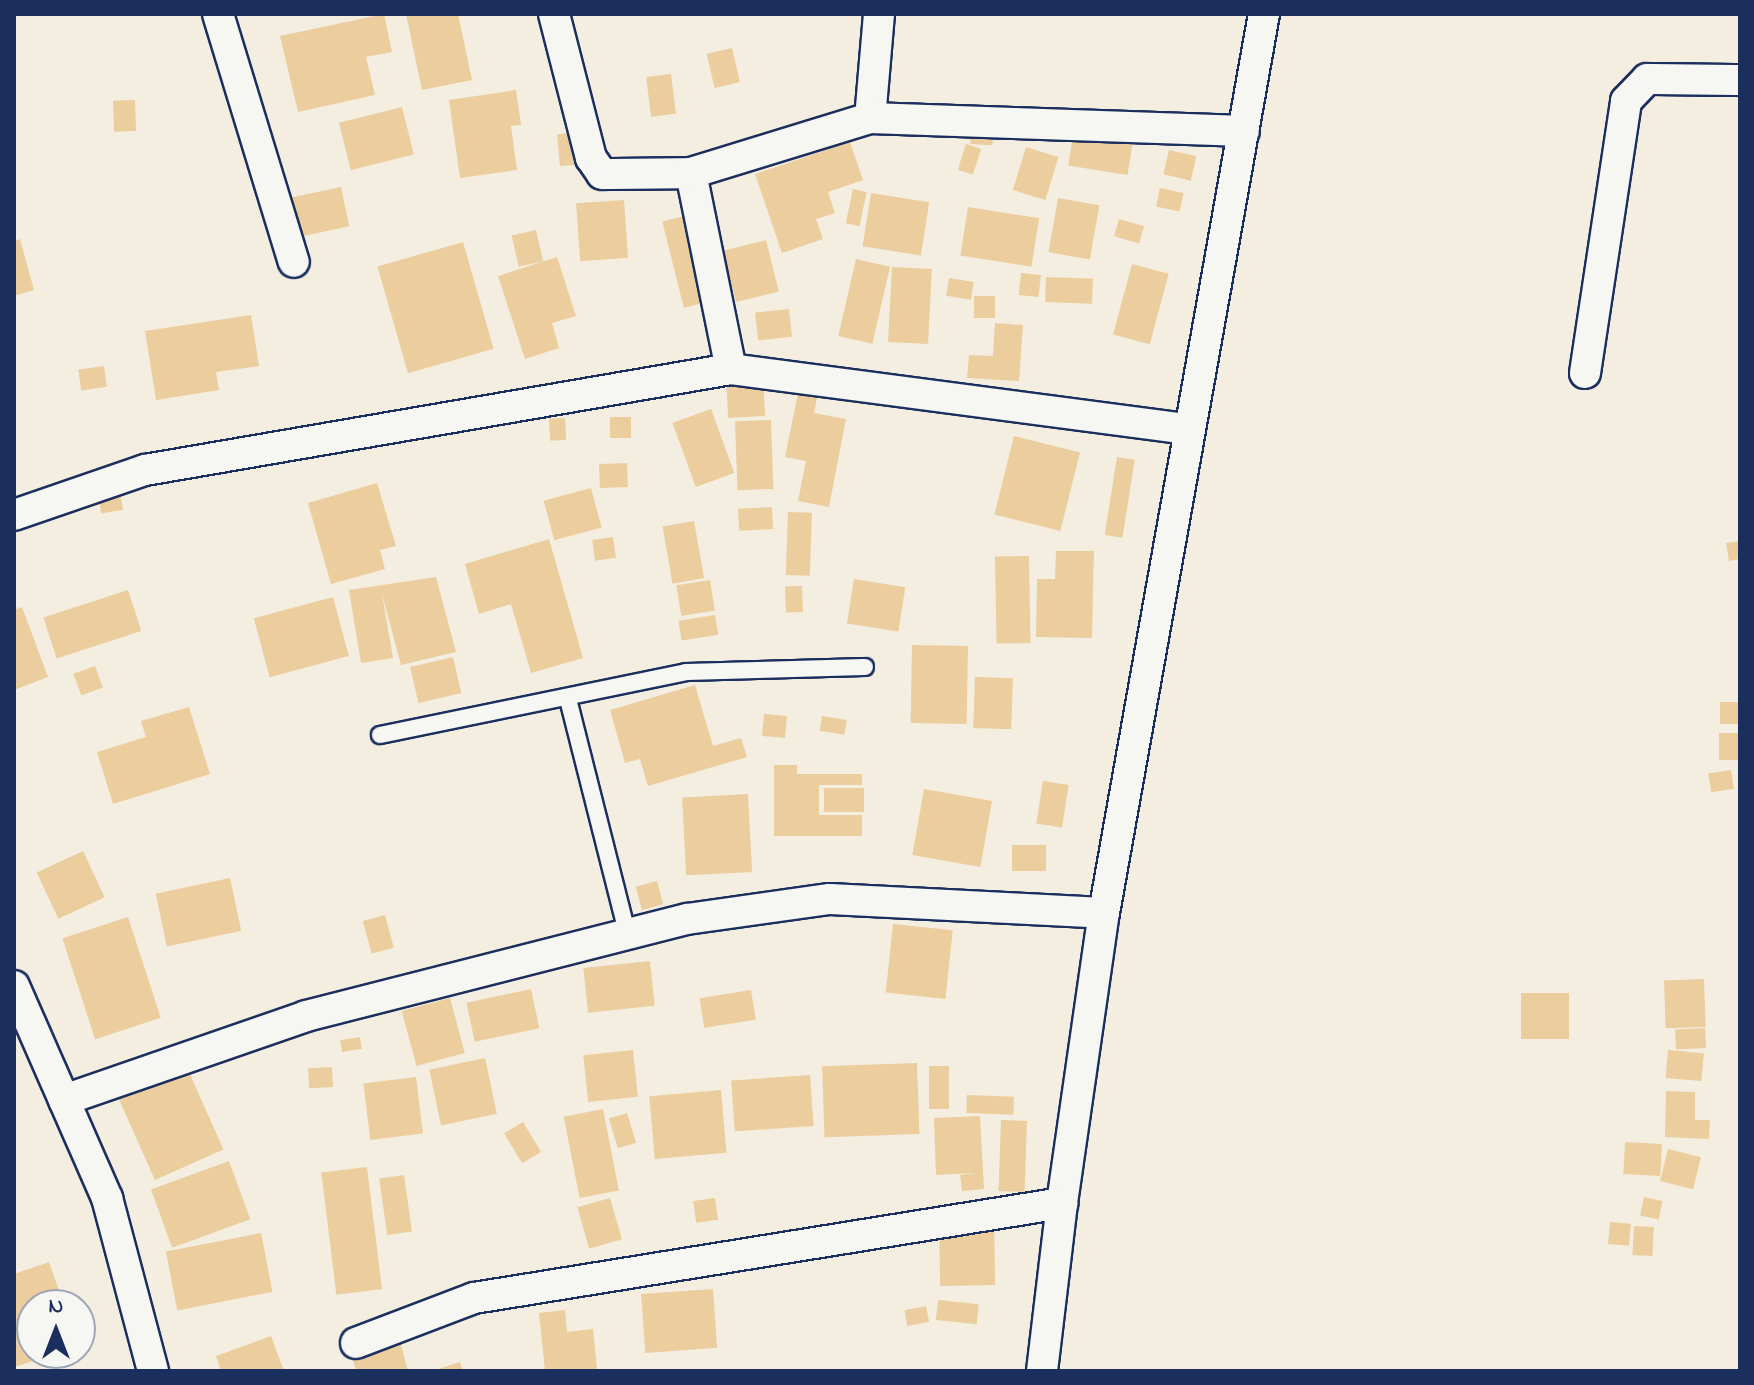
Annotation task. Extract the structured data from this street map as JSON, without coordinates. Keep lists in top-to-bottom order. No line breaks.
{"north":"top"}
